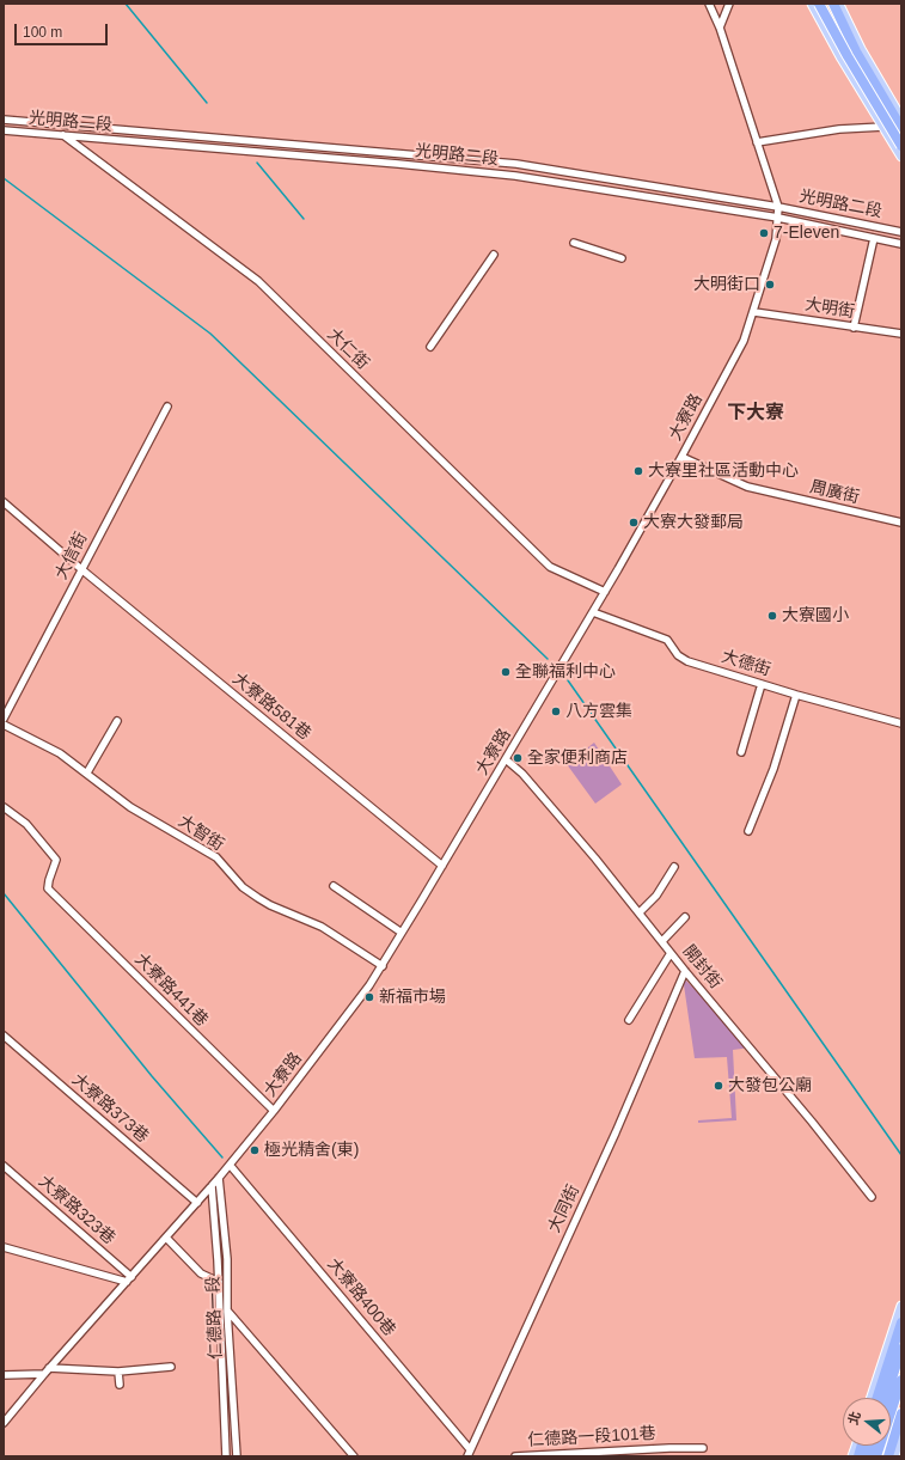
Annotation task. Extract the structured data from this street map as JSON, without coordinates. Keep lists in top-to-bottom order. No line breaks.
{"streets":{"street":["光明路二段","大明街","大仁街","大寮路","周廣街","大信街","大德街","大寮路581巷","大智街","開封街","大寮路441巷","大寮路373巷","大同街","大寮路323巷","大寮路400巷","仁德路一段","仁德路一段101巷"]},"crossings":[["光明路二段","大仁街"],["光明路二段","大寮路"],["大明街","大寮路"],["大仁街","大寮路"],["大寮路","周廣街"],["大寮路","大德街"],["大寮路","大寮路581巷"],["大寮路","大智街"],["大寮路","開封街"],["大寮路","大寮路441巷"],["大寮路","大寮路373巷"],["大寮路","大寮路323巷"],["大寮路","大寮路400巷"],["大寮路","仁德路一段"],["大信街","大寮路581巷"],["開封街","大同街"],["大同街","大寮路400巷"]],"districts":["下大寮"],"places":["7-Eleven","大明街口","大寮里社區活動中心","大寮大發郵局","大寮國小","全聯福利中心","八方雲集","全家便利商店","新福市場","大發包公廟","極光精舍(東)"],"scale_bar":"100 m","north":"left"}
